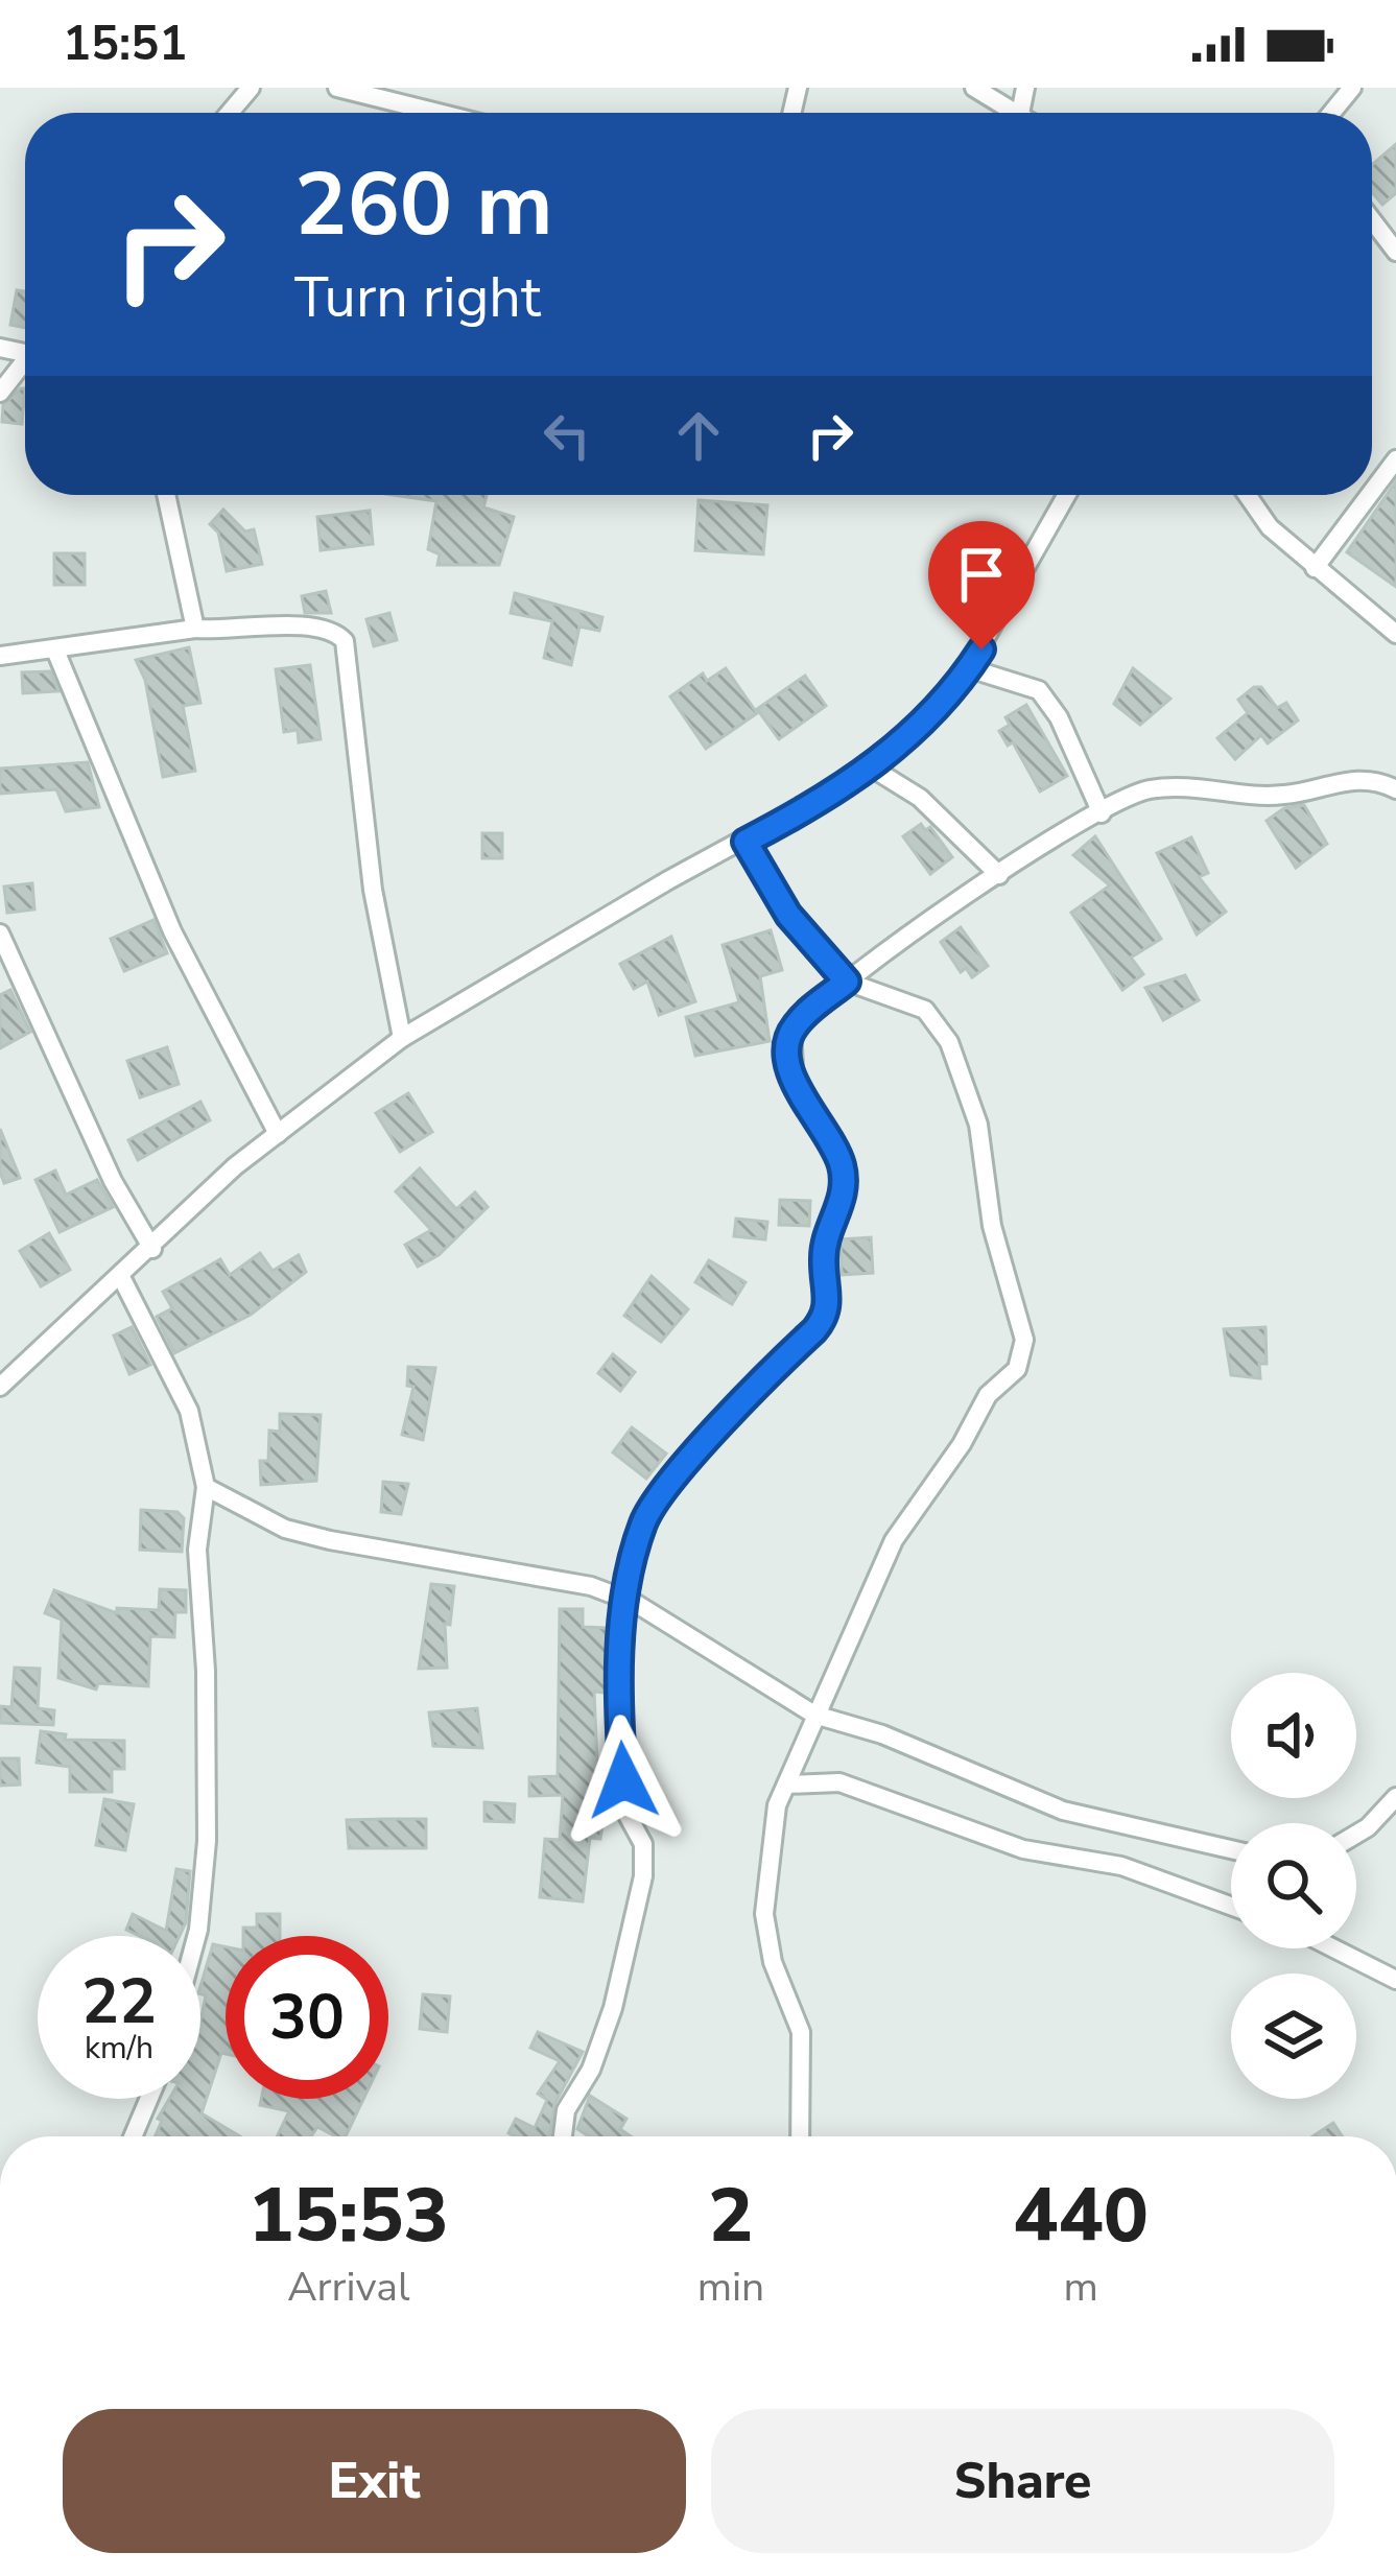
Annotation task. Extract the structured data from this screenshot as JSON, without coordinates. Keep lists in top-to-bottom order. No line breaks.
{"page":{"status":"15:51","turn":["260 m","Turn right"],"speed":"22 km/h","limit":"30","eta":["15:53","Arrival","2","min","440","m"],"buttons":["Exit","Share"]}}
